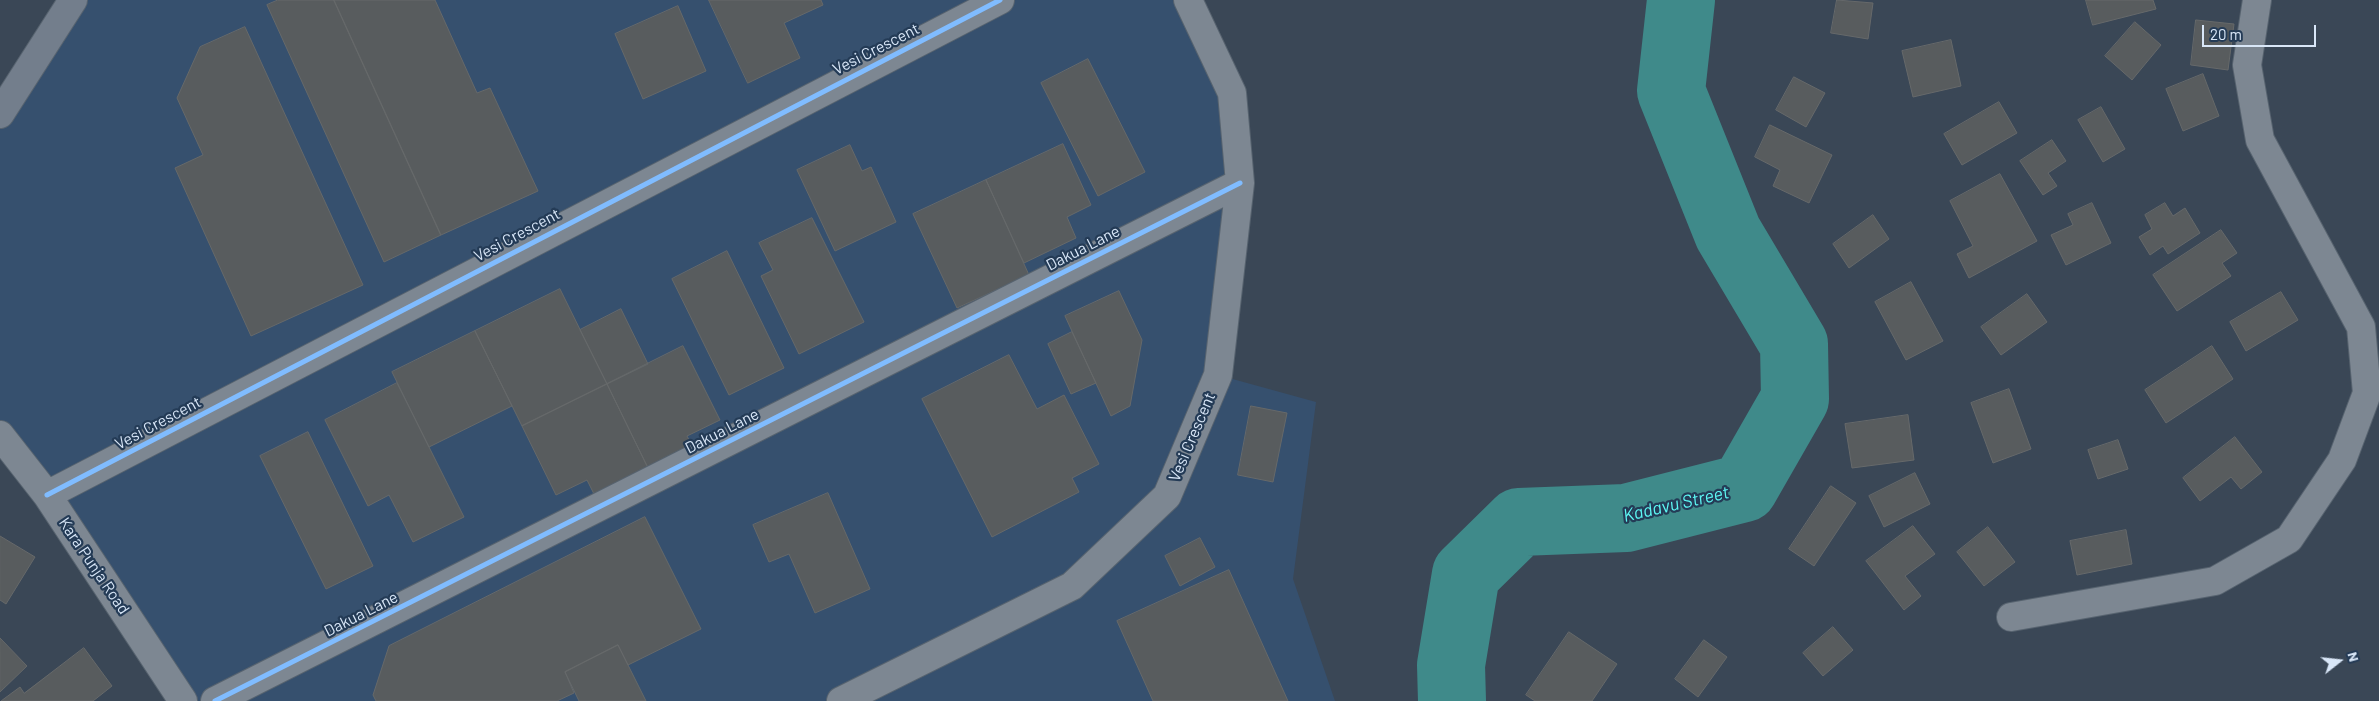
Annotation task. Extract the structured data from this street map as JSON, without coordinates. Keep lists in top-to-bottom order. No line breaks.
{"streets":{"street":["Vesi Crescent","Dakua Lane","Kara Punja Road"]},"crossings":[["Vesi Crescent","Dakua Lane"],["Vesi Crescent","Kara Punja Road"]],"water":["Kadavu Street"],"scale_bar":"20 m","north":"right"}
